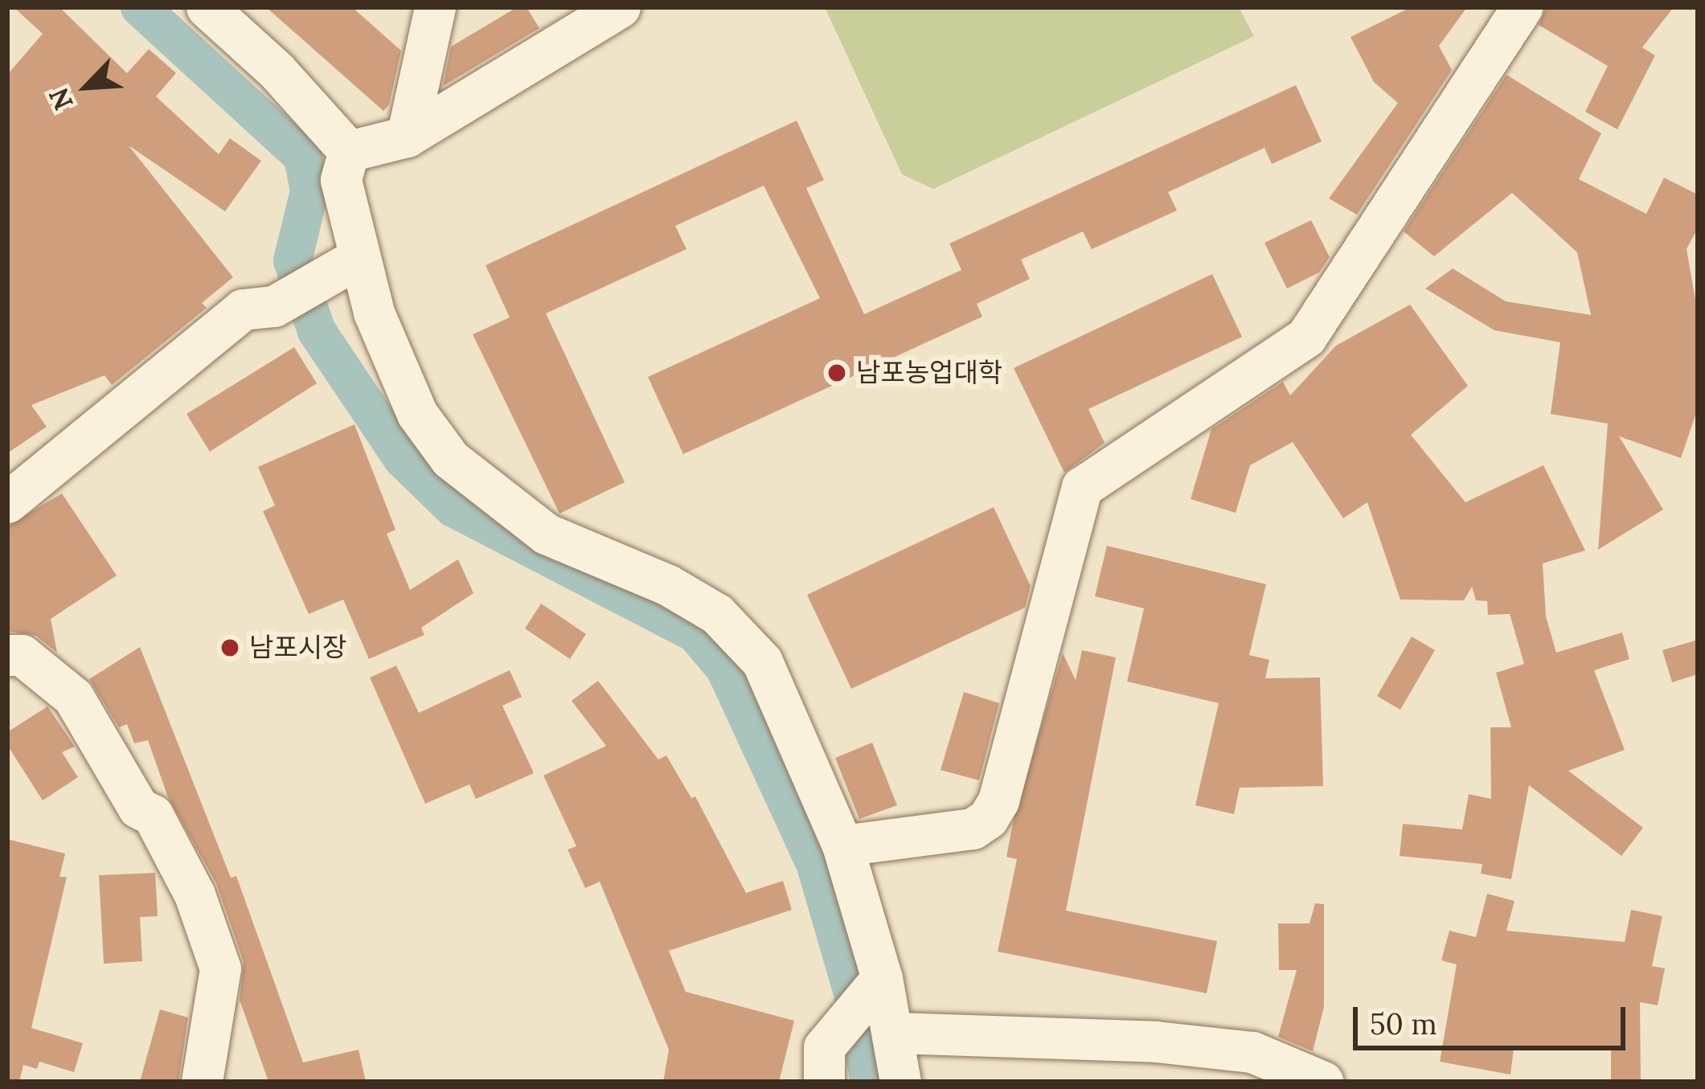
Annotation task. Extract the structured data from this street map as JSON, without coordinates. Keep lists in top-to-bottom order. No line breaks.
{"places":["남포농업대학","남포시장"],"scale_bar":"50 m","north":"bottom left"}
